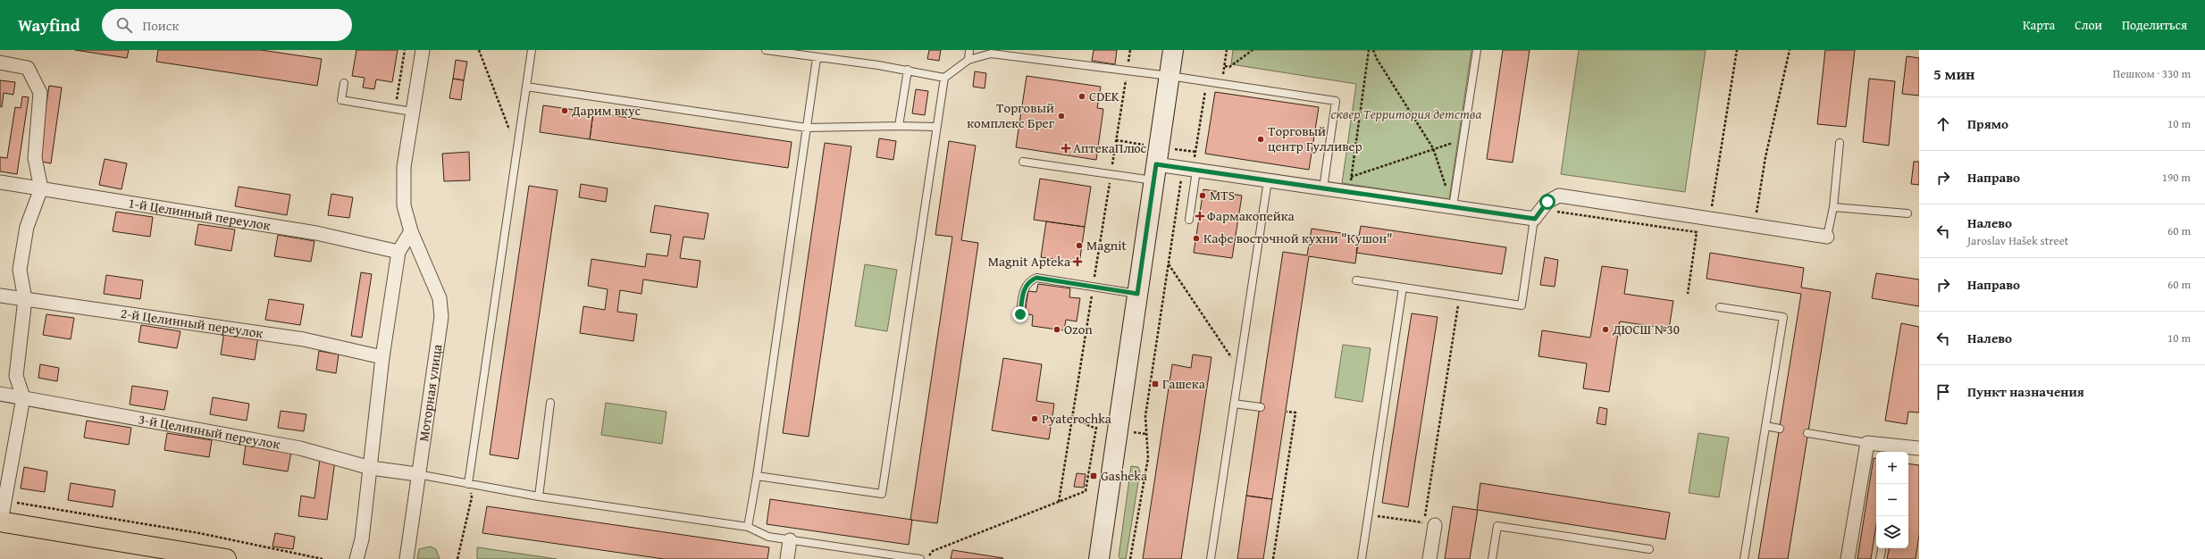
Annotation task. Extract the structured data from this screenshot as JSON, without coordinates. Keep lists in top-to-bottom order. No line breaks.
{"streets":{"street":["1-й Целинный переулок","2-й Целинный переулок","Моторная улица","3-й Целинный переулок"]},"crossings":[["Моторная улица","3-й Целинный переулок"]],"parks":["сквер Территория детства"],"places":{"other":["CDEK","Дарим вкус","Торговый комплекс Брег","Торговый центр Гулливер","MTS","Кафе восточной кухни \"Кушон\"","Magnit","Ozon","ДЮСШ №30","Pyaterochka"],"health":["АптекаПлюс","Фармакопейка","Magnit Apteka"],"transit":["Гашека","Gasheka"]},"page":{"header":"Wayfind","search":"Поиск","nav":["Карта","Слои","Поделиться"],"heading":["5 мин","Пешком · 330 m"],"list":[["Прямо","10 m"],["Направо","190 m"],["Налево","Jaroslav Hašek street","60 m"],["Направо","60 m"],["Налево","10 m"],"Пункт назначения"],"map_buttons":["+","−"]}}
